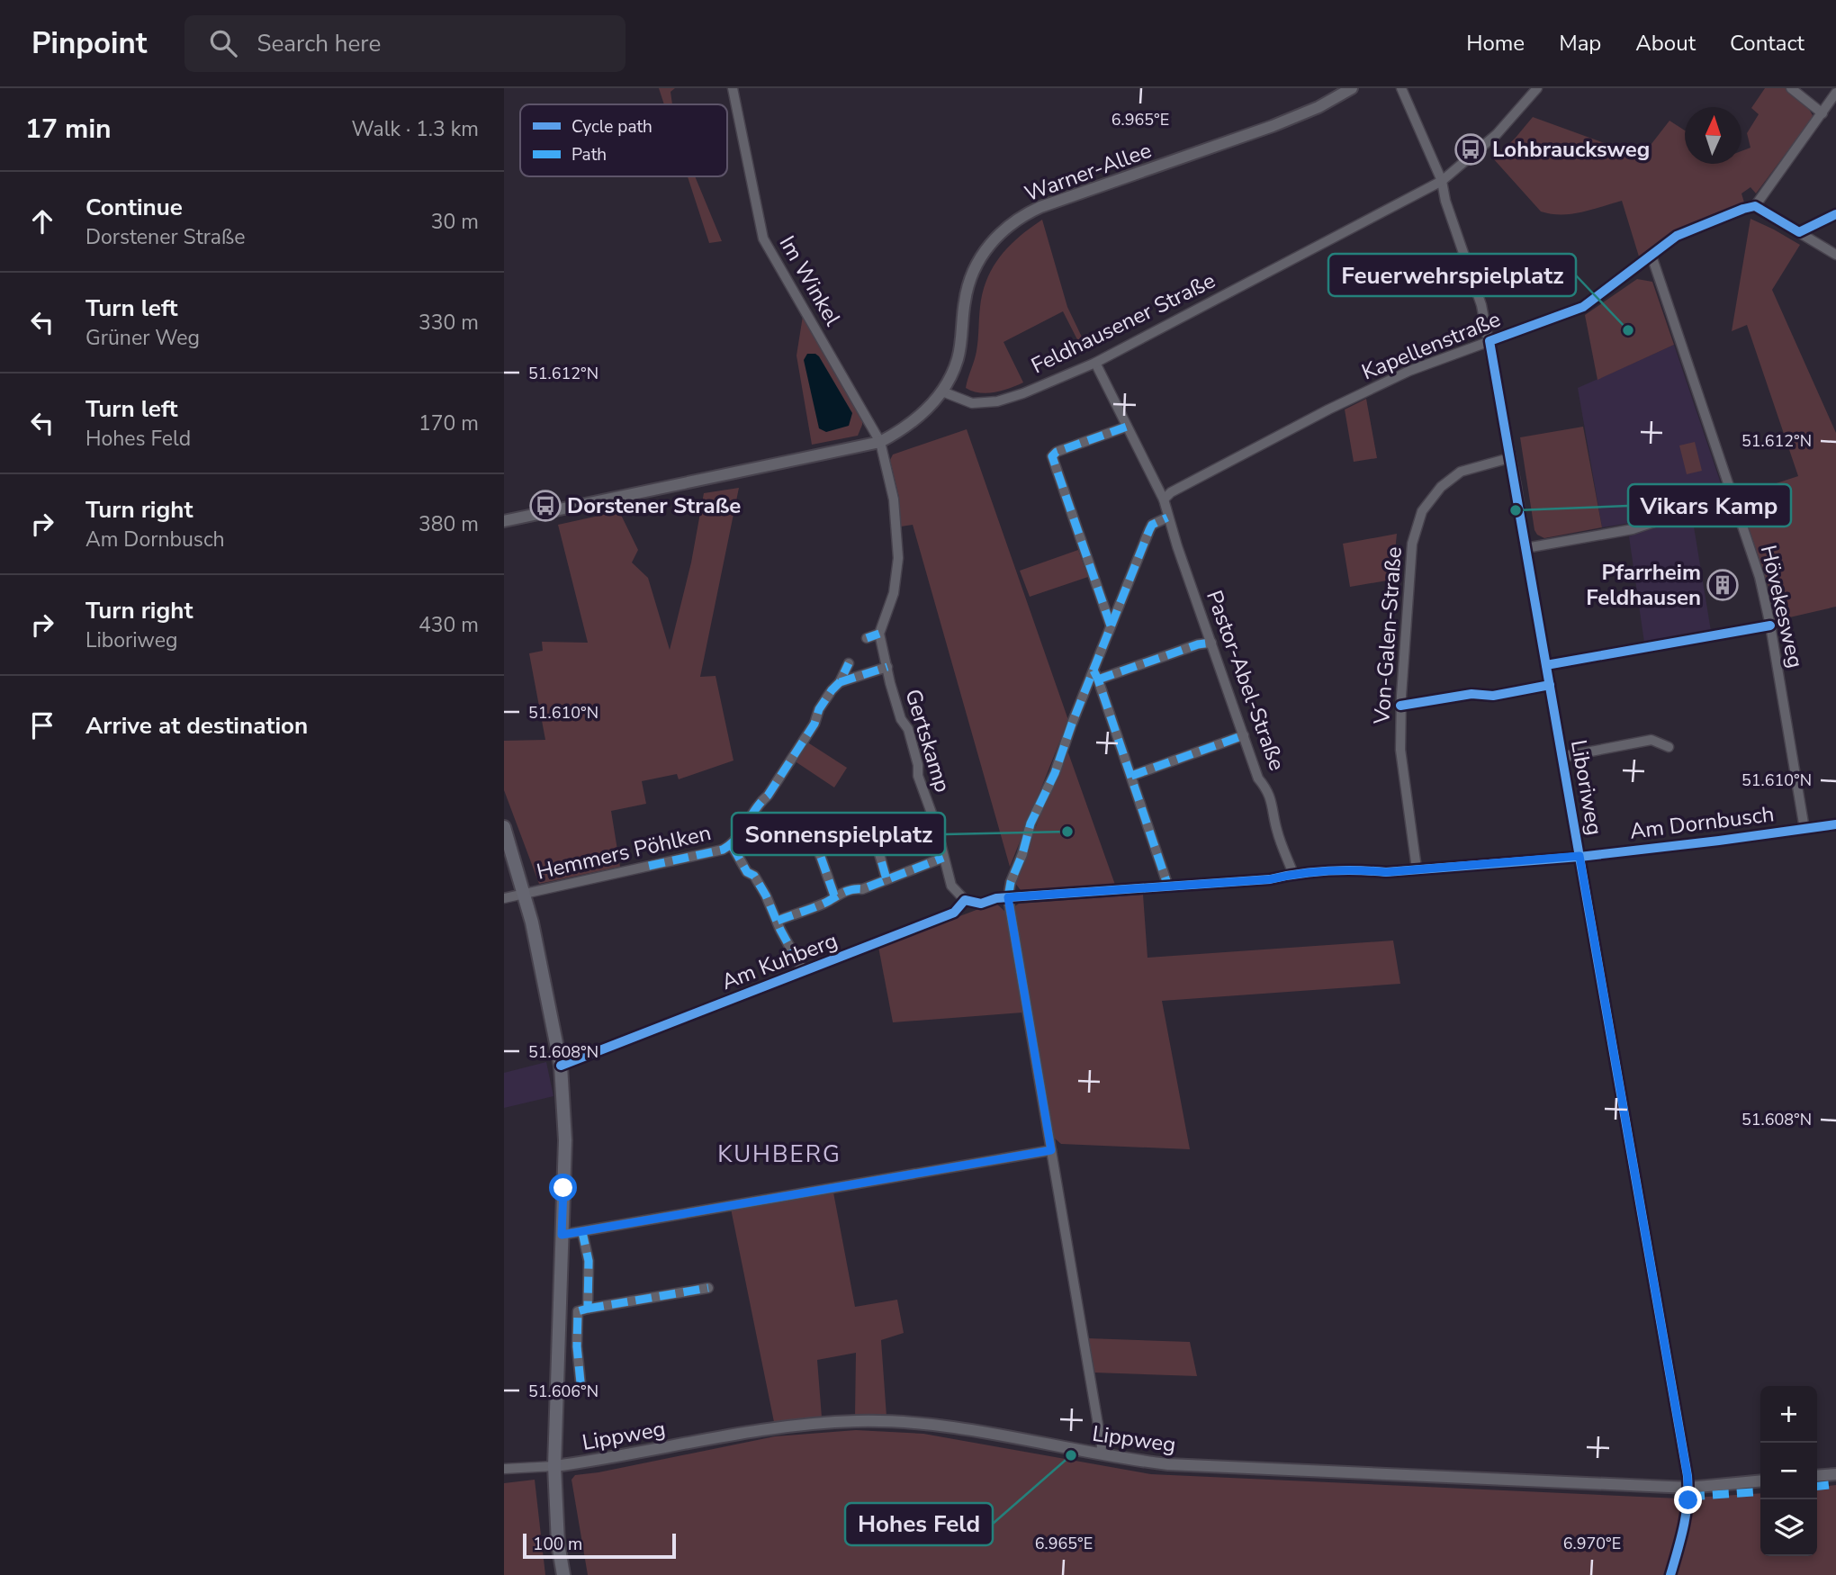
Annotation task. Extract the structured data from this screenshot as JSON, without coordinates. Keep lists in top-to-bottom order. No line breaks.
{"streets":{"street":["Warner-Allee","Im Winkel","Feldhausener Straße","Kapellenstraße","Hövekesweg","Von-Galen-Straße","Pastor-Abel-Straße","Gertskamp","Liboriweg","Am Dornbusch","Hemmers Pöhlken","Am Kuhberg","Lippweg"]},"crossings":[["Warner-Allee","Feldhausener Straße"],["Feldhausener Straße","Pastor-Abel-Straße"],["Feldhausener Straße","Liboriweg"],["Kapellenstraße","Hövekesweg"],["Kapellenstraße","Pastor-Abel-Straße"],["Kapellenstraße","Liboriweg"],["Hövekesweg","Am Dornbusch"],["Von-Galen-Straße","Liboriweg"],["Von-Galen-Straße","Am Dornbusch"],["Pastor-Abel-Straße","Am Dornbusch"],["Gertskamp","Am Kuhberg"],["Liboriweg","Am Dornbusch"],["Liboriweg","Lippweg"],["Hemmers Pöhlken","Am Kuhberg"]],"districts":["KUHBERG"],"places":{"bus stop":["Lohbraucksweg","Dorstener Straße"],"other":["Feuerwehrspielplatz","Vikars Kamp","Sonnenspielplatz","Hohes Feld"],"building":["Pfarrheim Feldhausen"]},"legend":["Cycle path","Path"],"scale_bar":"100 m","north":"top","page":{"header":"Pinpoint","search":"Search here","nav":["Home","Map","About","Contact"],"heading":["17 min","Walk · 1.3 km"],"list":[["Continue","Dorstener Straße","30 m"],["Turn left","Grüner Weg","330 m"],["Turn left","Hohes Feld","170 m"],["Turn right","Am Dornbusch","380 m"],["Turn right","Liboriweg","430 m"],"Arrive at destination"],"map_buttons":["+","−"],"scale":"100 m"},"coordinates":["6.965°E","51.612°N","51.610°N","51.608°N","51.606°N","6.970°E"]}
